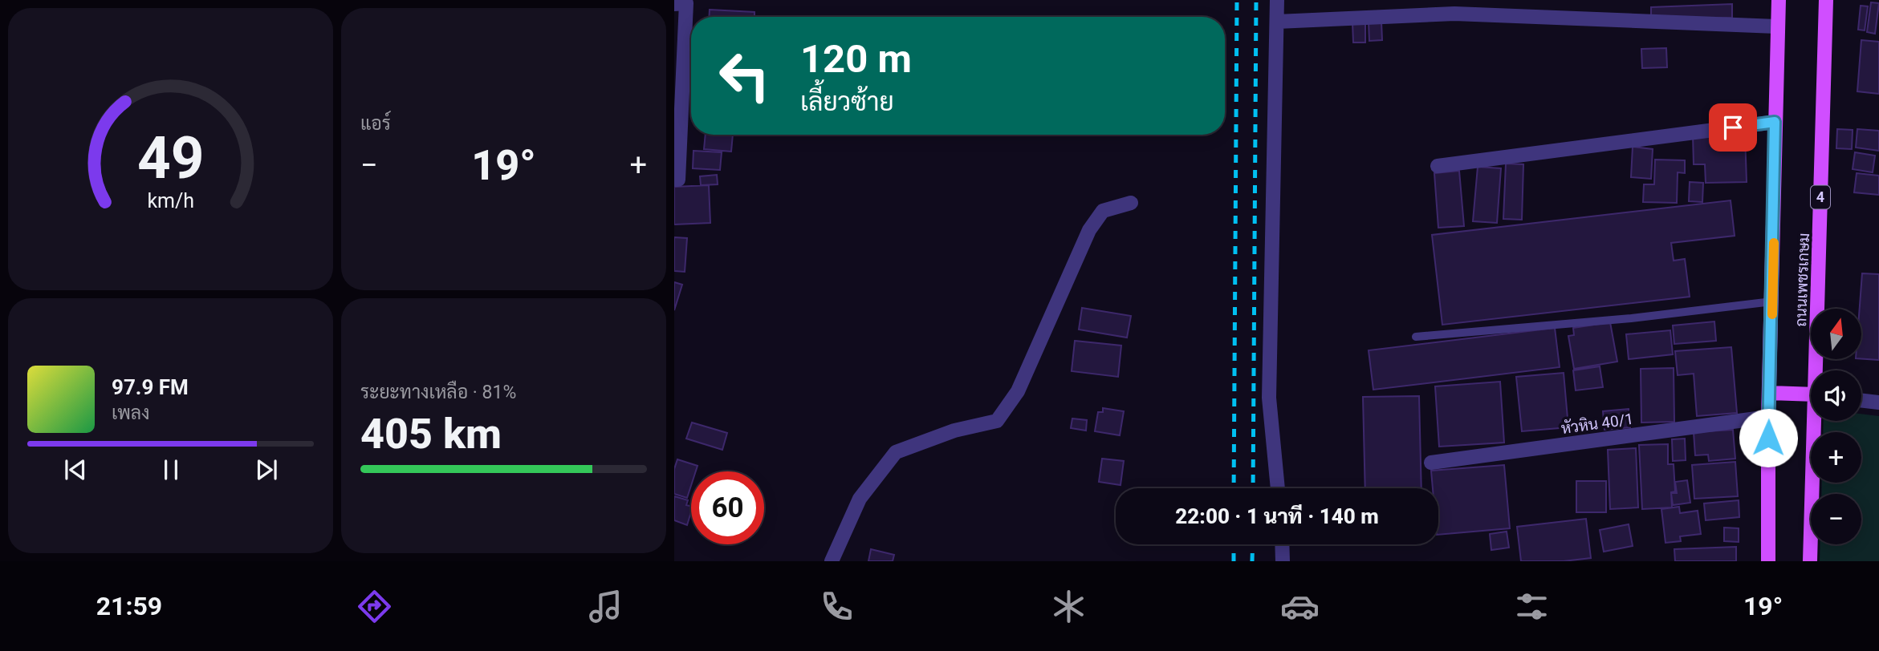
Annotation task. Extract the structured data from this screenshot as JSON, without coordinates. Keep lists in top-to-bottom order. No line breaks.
{"streets":{"main road":["4","ถนนเพชรเกษม"],"street":["หัวหิน 40/1"]},"crossings":[["ถนนเพชรเกษม","หัวหิน 40/1"]],"north":"top","page":{"tile":["แอร์",["ระยะทางเหลือ · 81%","405 km"]],"turn":["120 m","เลี้ยวซ้าย"],"heat":["−","19°","+"],"map_buttons":["+","−"],"song":["97.9 FM","เพลง"],"limit":"60","trip":"22:00 · 1 นาที · 140 m","tabs":["21:59","19°"],"gauge":["49","km/h"]}}
